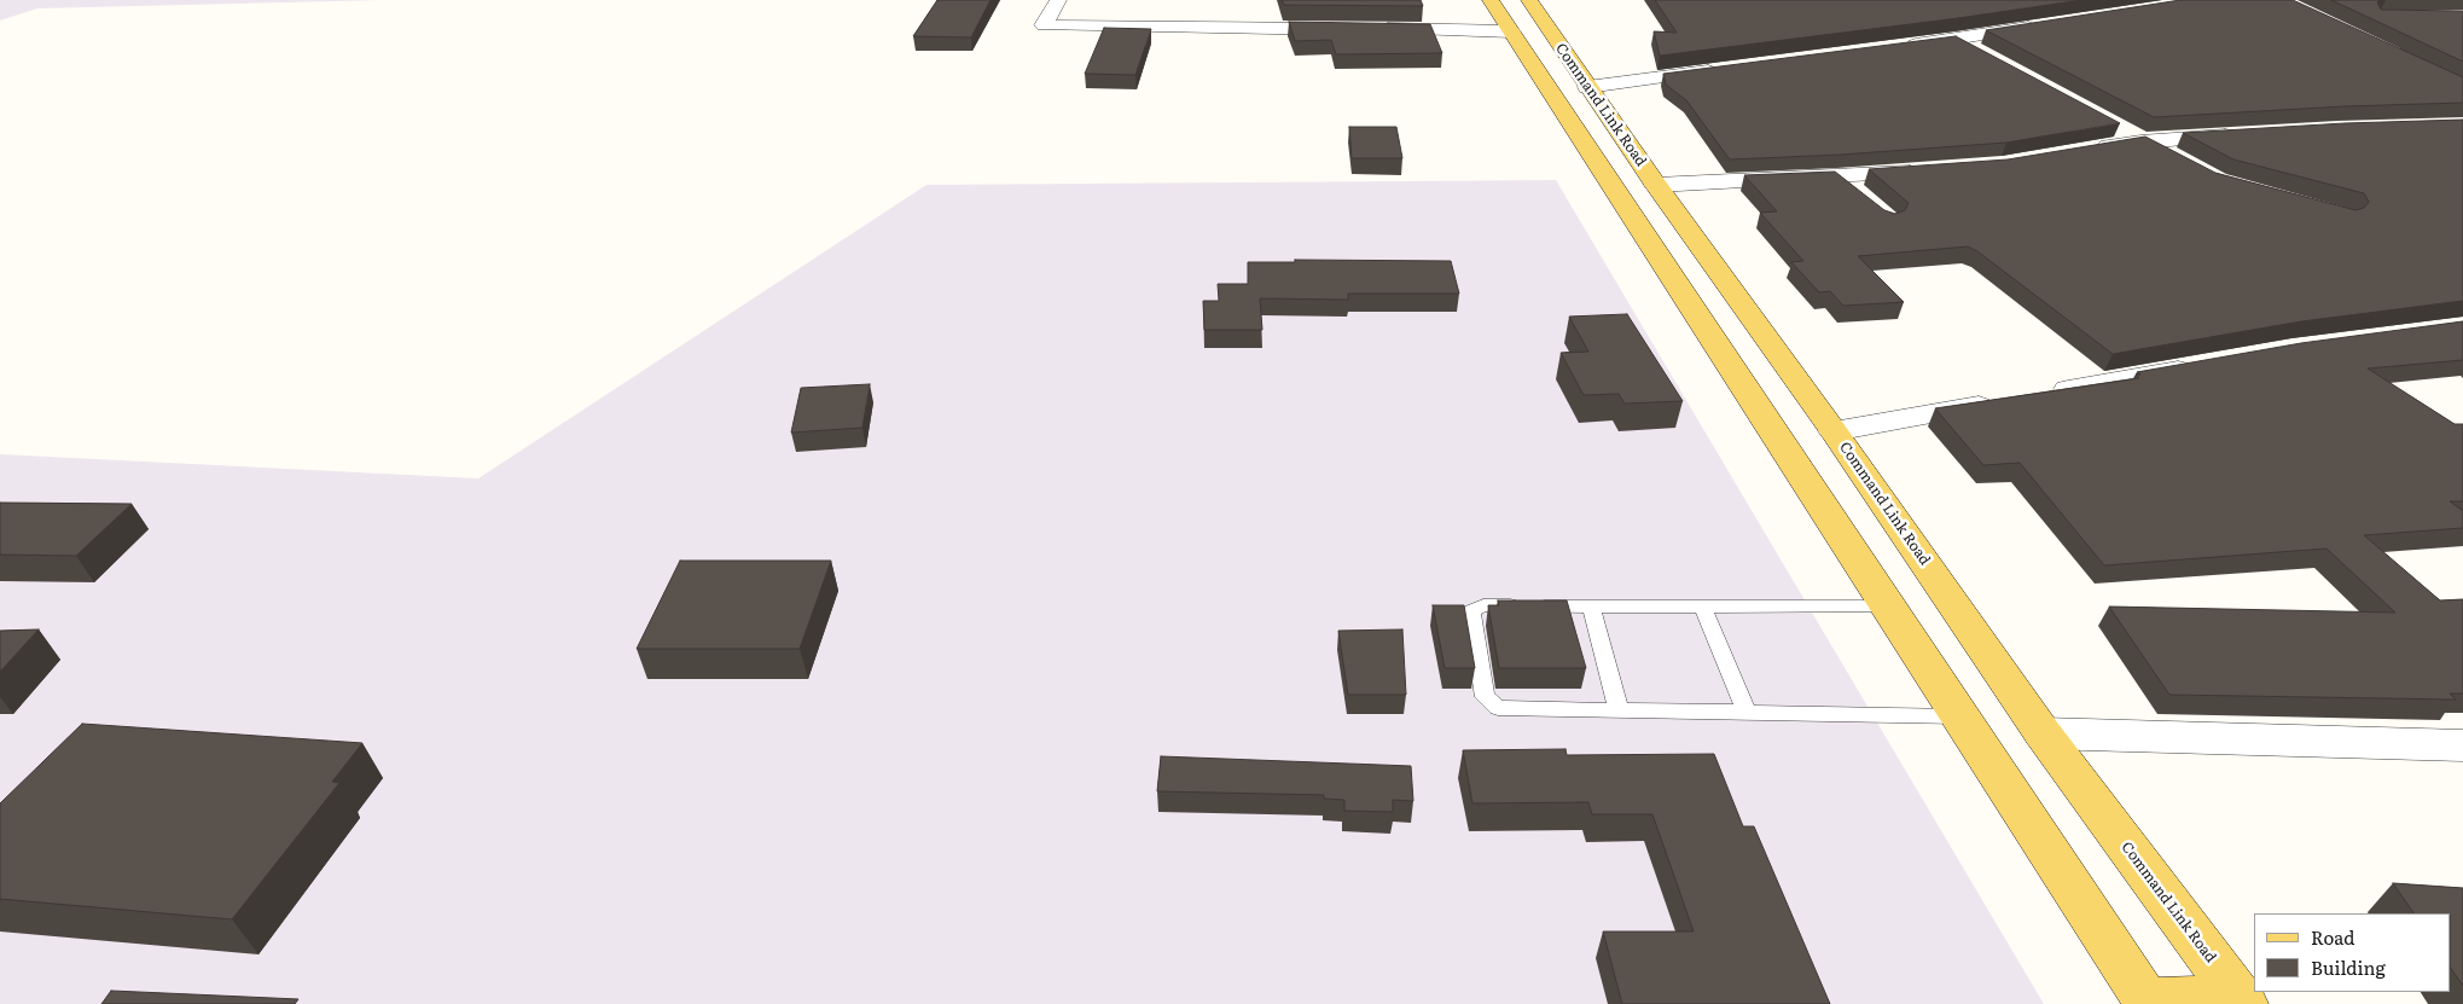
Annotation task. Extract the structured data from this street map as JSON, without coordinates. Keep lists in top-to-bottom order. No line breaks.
{"streets":{"main road":["Command Link Road"]},"legend":["Road","Building"]}
